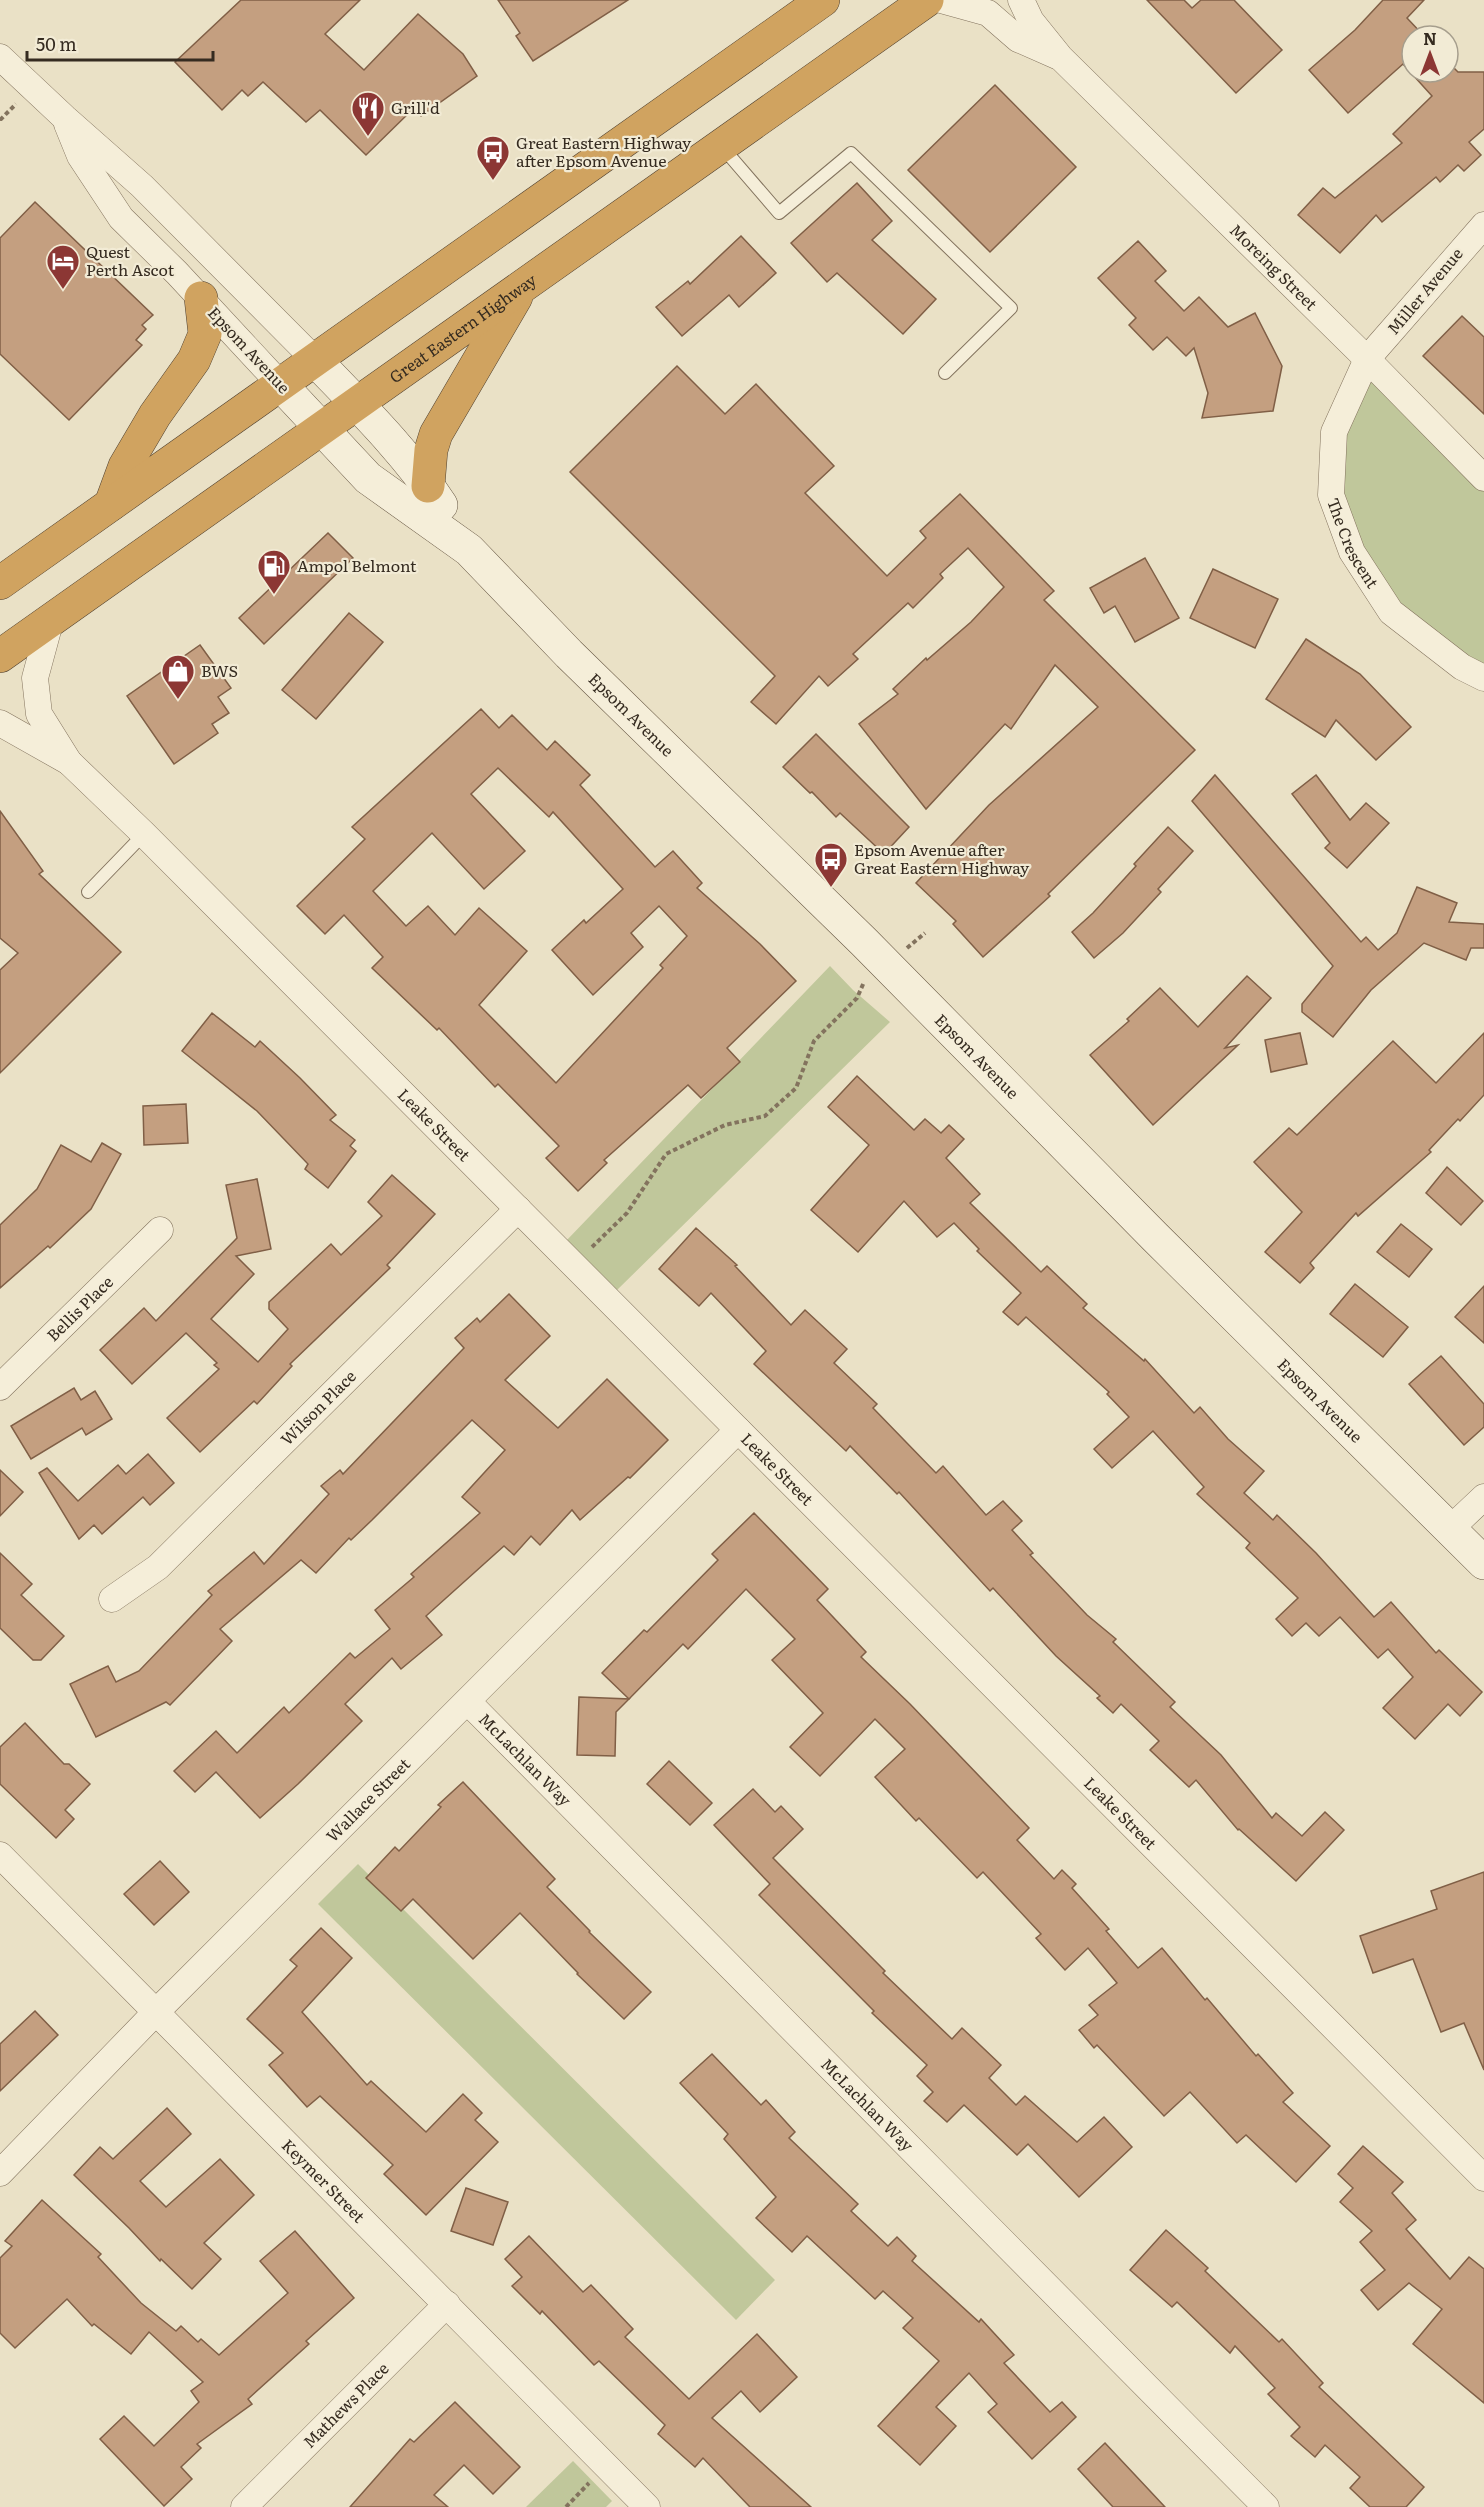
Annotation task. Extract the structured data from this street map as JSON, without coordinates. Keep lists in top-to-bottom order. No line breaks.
{"streets":{"highway":["Great Eastern Highway"],"street":["Moreing Street","Miller Avenue","Epsom Avenue","The Crescent","Leake Street","Bellis Place","Wilson Place","McLachlan Way","Wallace Street","Keymer Street","Mathews Place"]},"crossings":[["Moreing Street","Miller Avenue"],["Moreing Street","The Crescent"],["Miller Avenue","The Crescent"],["Great Eastern Highway","Epsom Avenue"],["Great Eastern Highway","Leake Street"],["Leake Street","Wilson Place"],["Leake Street","Wallace Street"],["McLachlan Way","Wallace Street"],["Wallace Street","Keymer Street"],["Keymer Street","Mathews Place"]],"places":{"restaurant":["Grill'd"],"bus stop":["Great Eastern Highway after Epsom Avenue","Epsom Avenue after Great Eastern Highway"],"hotel":["Quest Perth Ascot"],"fuel station":["Ampol Belmont"],"shop":["BWS"]},"scale_bar":"50 m","north":"top"}
